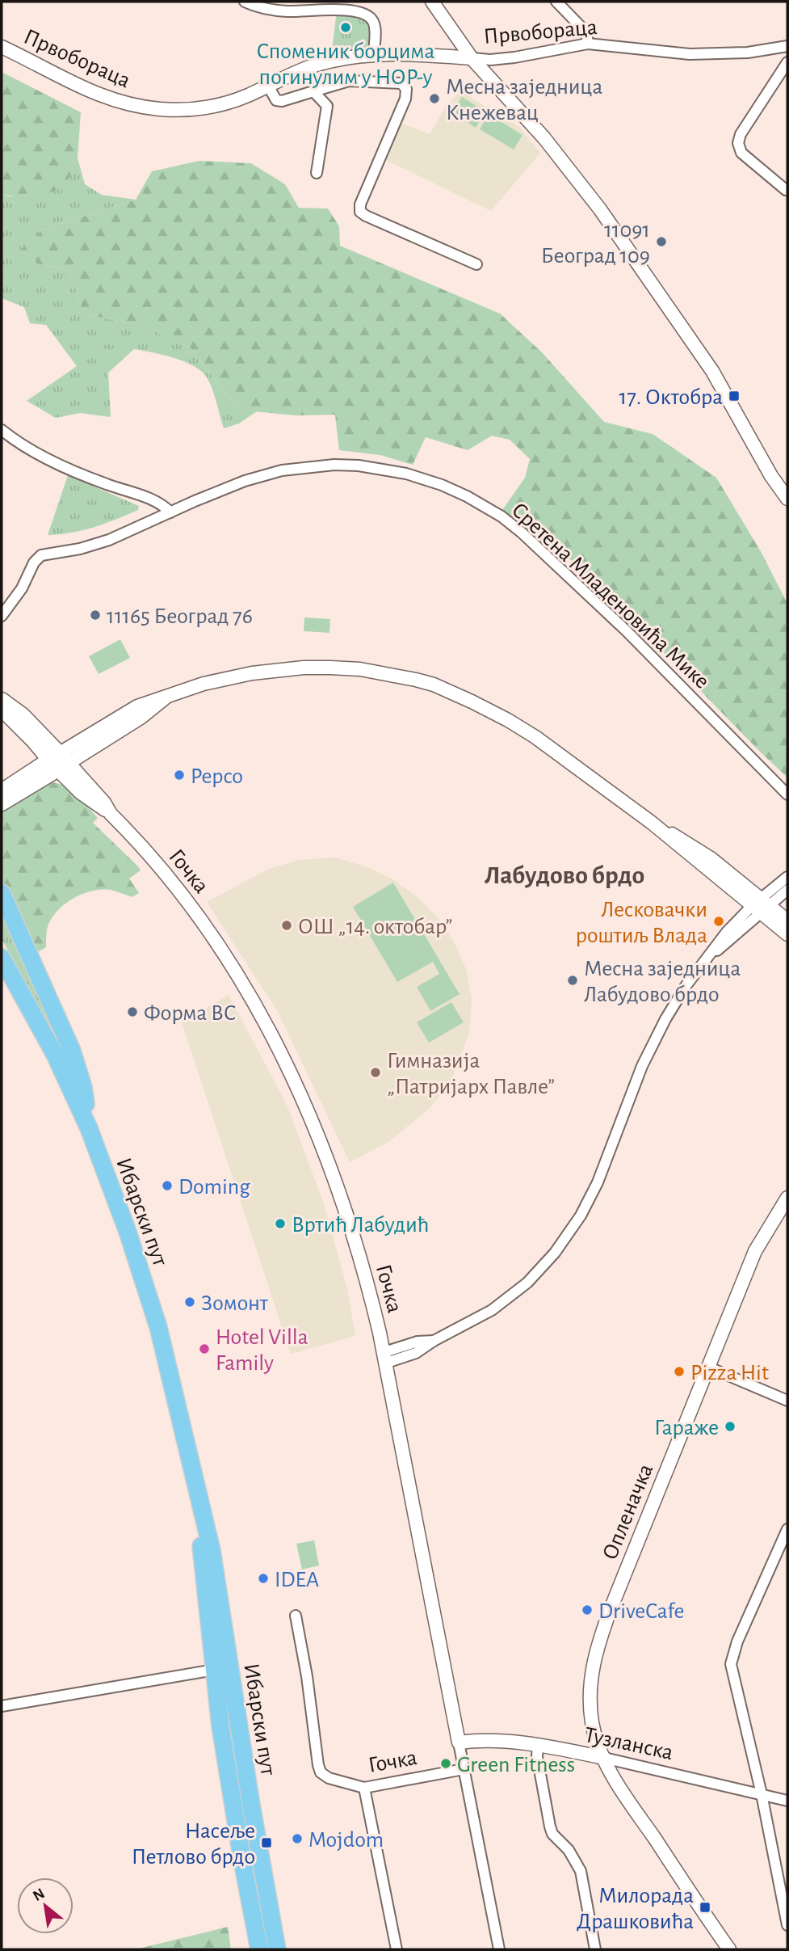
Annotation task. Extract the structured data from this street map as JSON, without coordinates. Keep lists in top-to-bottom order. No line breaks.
{"streets":{"main road":["Ибарски пут"],"street":["Првобораца","Сретена Младеновића Мике","Гочка","Опленачка","Тузланска"]},"crossings":[["Гочка","Тузланска"],["Опленачка","Тузланска"]],"districts":["Лабудово брдо"],"places":{"other":["Споменик борцима погинулим у НОР-у","Месна заједница Кнежевац","11091 Београд 109","11165 Београд 76","Pepco","Лесковачки роштиљ Влада","ОШ „14. октобар”","Месна заједница Лабудово брдо","Форма ВС","Гимназија „Патријарх Павле”","Doming","Вртић Лабудић","Зомонт","Hotel Villa Family","Pizza Hit","Гараже","IDEA","DriveCafe","Green Fitness","Mojdom"],"transit":["17. Октобра","Насеље Петлово брдо","Милорада Драшковића"]},"north":"top left"}
